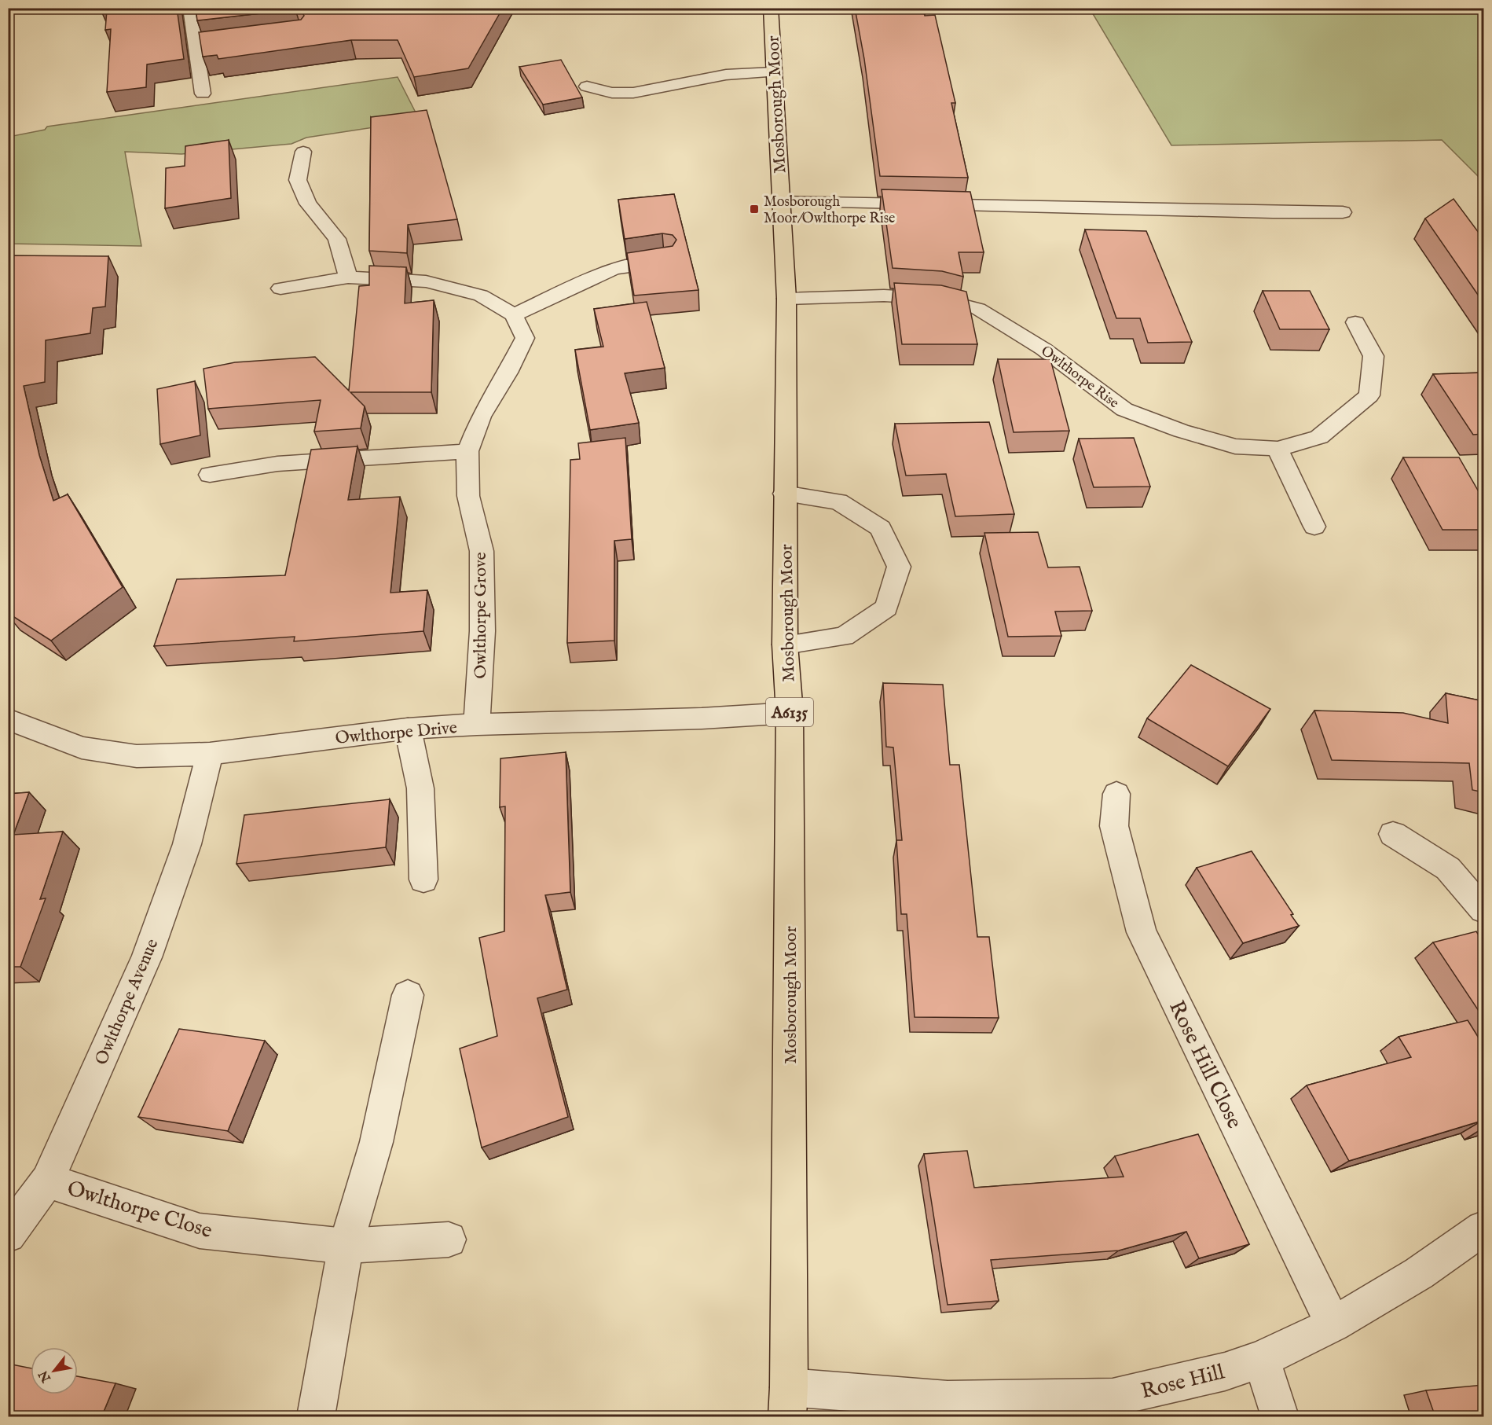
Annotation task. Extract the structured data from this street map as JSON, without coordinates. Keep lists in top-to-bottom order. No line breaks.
{"streets":{"main road":["Mosborough Moor","A6135"],"street":["Owlthorpe Rise","Owlthorpe Grove","Owlthorpe Drive","Owlthorpe Avenue","Rose Hill Close","Owlthorpe Close","Rose Hill"]},"crossings":[["Mosborough Moor","Owlthorpe Rise"],["Mosborough Moor","Owlthorpe Drive"],["Mosborough Moor","Rose Hill"],["Owlthorpe Grove","Owlthorpe Drive"],["Owlthorpe Drive","Owlthorpe Avenue"],["Owlthorpe Avenue","Owlthorpe Close"],["Rose Hill Close","Rose Hill"]],"places":{"transit":["Mosborough Moor/Owlthorpe Rise"]},"north":"bottom left"}
